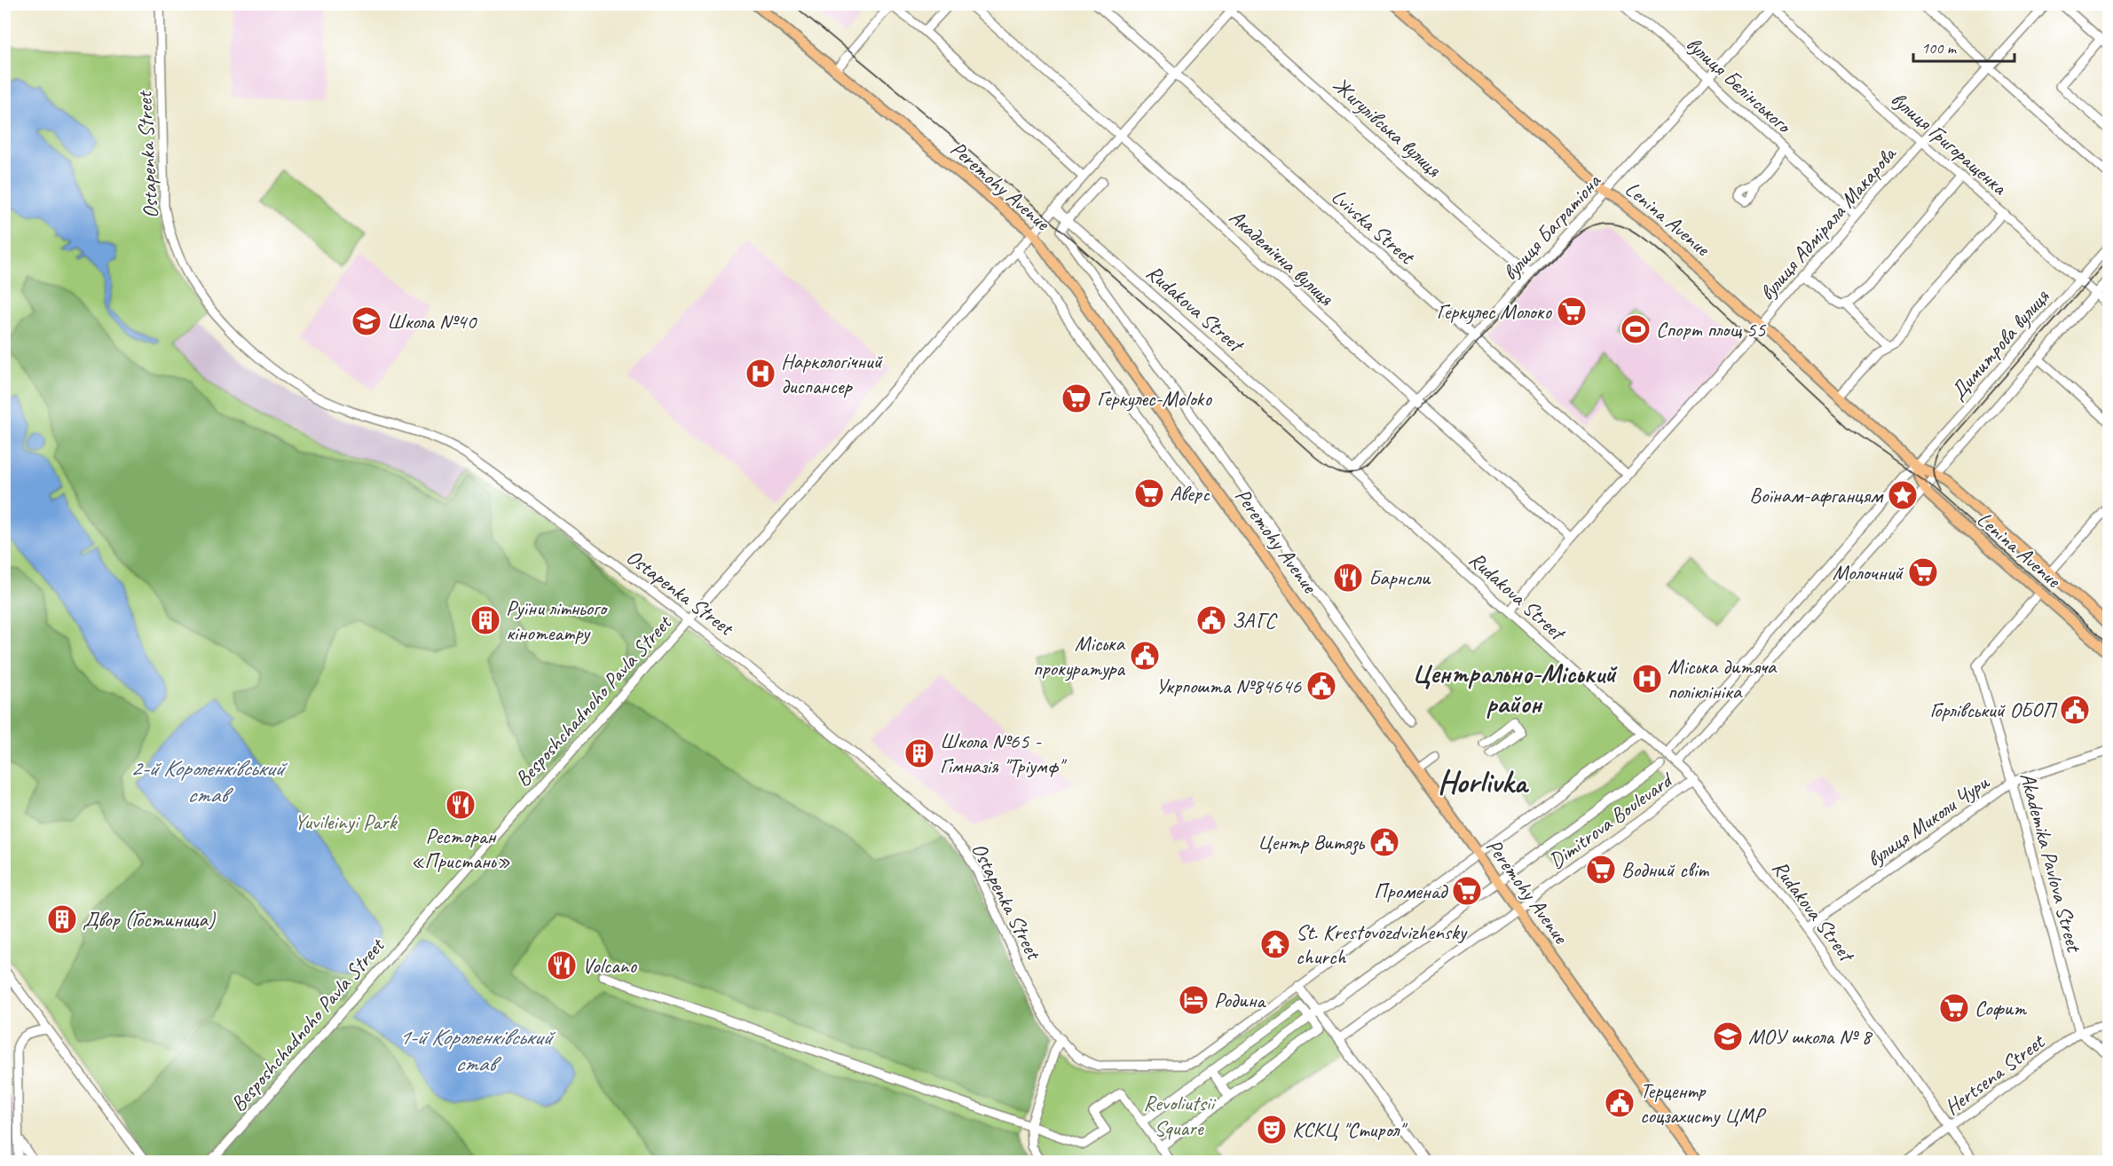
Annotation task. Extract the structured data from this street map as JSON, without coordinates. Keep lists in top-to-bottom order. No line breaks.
{"streets":{"main road":["Peremohy Avenue","Lenina Avenue"],"street":["вулиця Бєлінського","Жигулівська вулиця","вулиця Григоращенка","Ostapenka Street","вулиця Адмірала Макарова","Lvivska Street","вулиця Багратіона","Академічна вулиця","Rudakova Street","Димитрова вулиця","Besposhchadnoho Pavla Street","Dimitrova Boulevard","вулиця Миколи Чури","Akademika Pavlova Street","Hertsena Street"]},"crossings":[["вулиця Бєлінського","вулиця Адмірала Макарова"],["вулиця Бєлінського","вулиця Багратіона"],["Жигулівська вулиця","вулиця Багратіона"],["Жигулівська вулиця","Besposhchadnoho Pavla Street"],["вулиця Григоращенка","вулиця Адмірала Макарова"],["вулиця Григоращенка","вулиця Багратіона"],["вулиця Григоращенка","Димитрова вулиця"],["Ostapenka Street","Besposhchadnoho Pavla Street"],["Peremohy Avenue","Besposhchadnoho Pavla Street"],["Peremohy Avenue","Dimitrova Boulevard"],["Lenina Avenue","вулиця Адмірала Макарова"],["Lenina Avenue","вулиця Багратіона"],["Lenina Avenue","Димитрова вулиця"],["Lenina Avenue","Dimitrova Boulevard"],["Lenina Avenue","Akademika Pavlova Street"],["вулиця Адмірала Макарова","Lvivska Street"],["вулиця Адмірала Макарова","Академічна вулиця"],["вулиця Адмірала Макарова","Rudakova Street"],["Lvivska Street","вулиця Багратіона"],["Lvivska Street","Besposhchadnoho Pavla Street"],["вулиця Багратіона","Академічна вулиця"],["вулиця Багратіона","Rudakova Street"],["Академічна вулиця","Besposhchadnoho Pavla Street"],["Rudakova Street","Besposhchadnoho Pavla Street"],["Rudakova Street","Dimitrova Boulevard"],["Rudakova Street","вулиця Миколи Чури"],["Rudakova Street","Hertsena Street"],["Димитрова вулиця","Dimitrova Boulevard"],["вулиця Миколи Чури","Akademika Pavlova Street"],["Akademika Pavlova Street","Hertsena Street"]],"districts":["Центрально-Міський район","Horlivka"],"water":["2-й Короленківський став","1-й Короленківський став"],"parks":["Yuvileinyi Park","Revoliutsii Square"],"places":{"supermarket":["Геркулес Молоко","Геркулес-Moloko","Аверс","Молочний","Водний світ","Променад","Софит"],"school or university":["Школа №40","МОУ школа № 8"],"sports":["Спорт площ 55"],"hospital":["Наркологічний диспансер","Міська дитяча поліклініка"],"place":["Воїнам-афганцям"],"restaurant":["Барнсли","Ресторан «Пристань»","Volcano"],"building":["Руїни літнього кінотеатру","Школа №65 - Гімназія \"Тріумф\"","Двор (Гостиница)"],"public building":["ЗАГС","Міська прокуратура","Укрпошта №84646","Горлівський ОБОП","Центр Витязь","Терцентр соцзахисту ЦМР"],"temple":["St. Krestovozdvizhensky church"],"hotel":["Родина"],"theatre":["КСКЦ \"Стирол\""]},"scale_bar":"100 m"}
